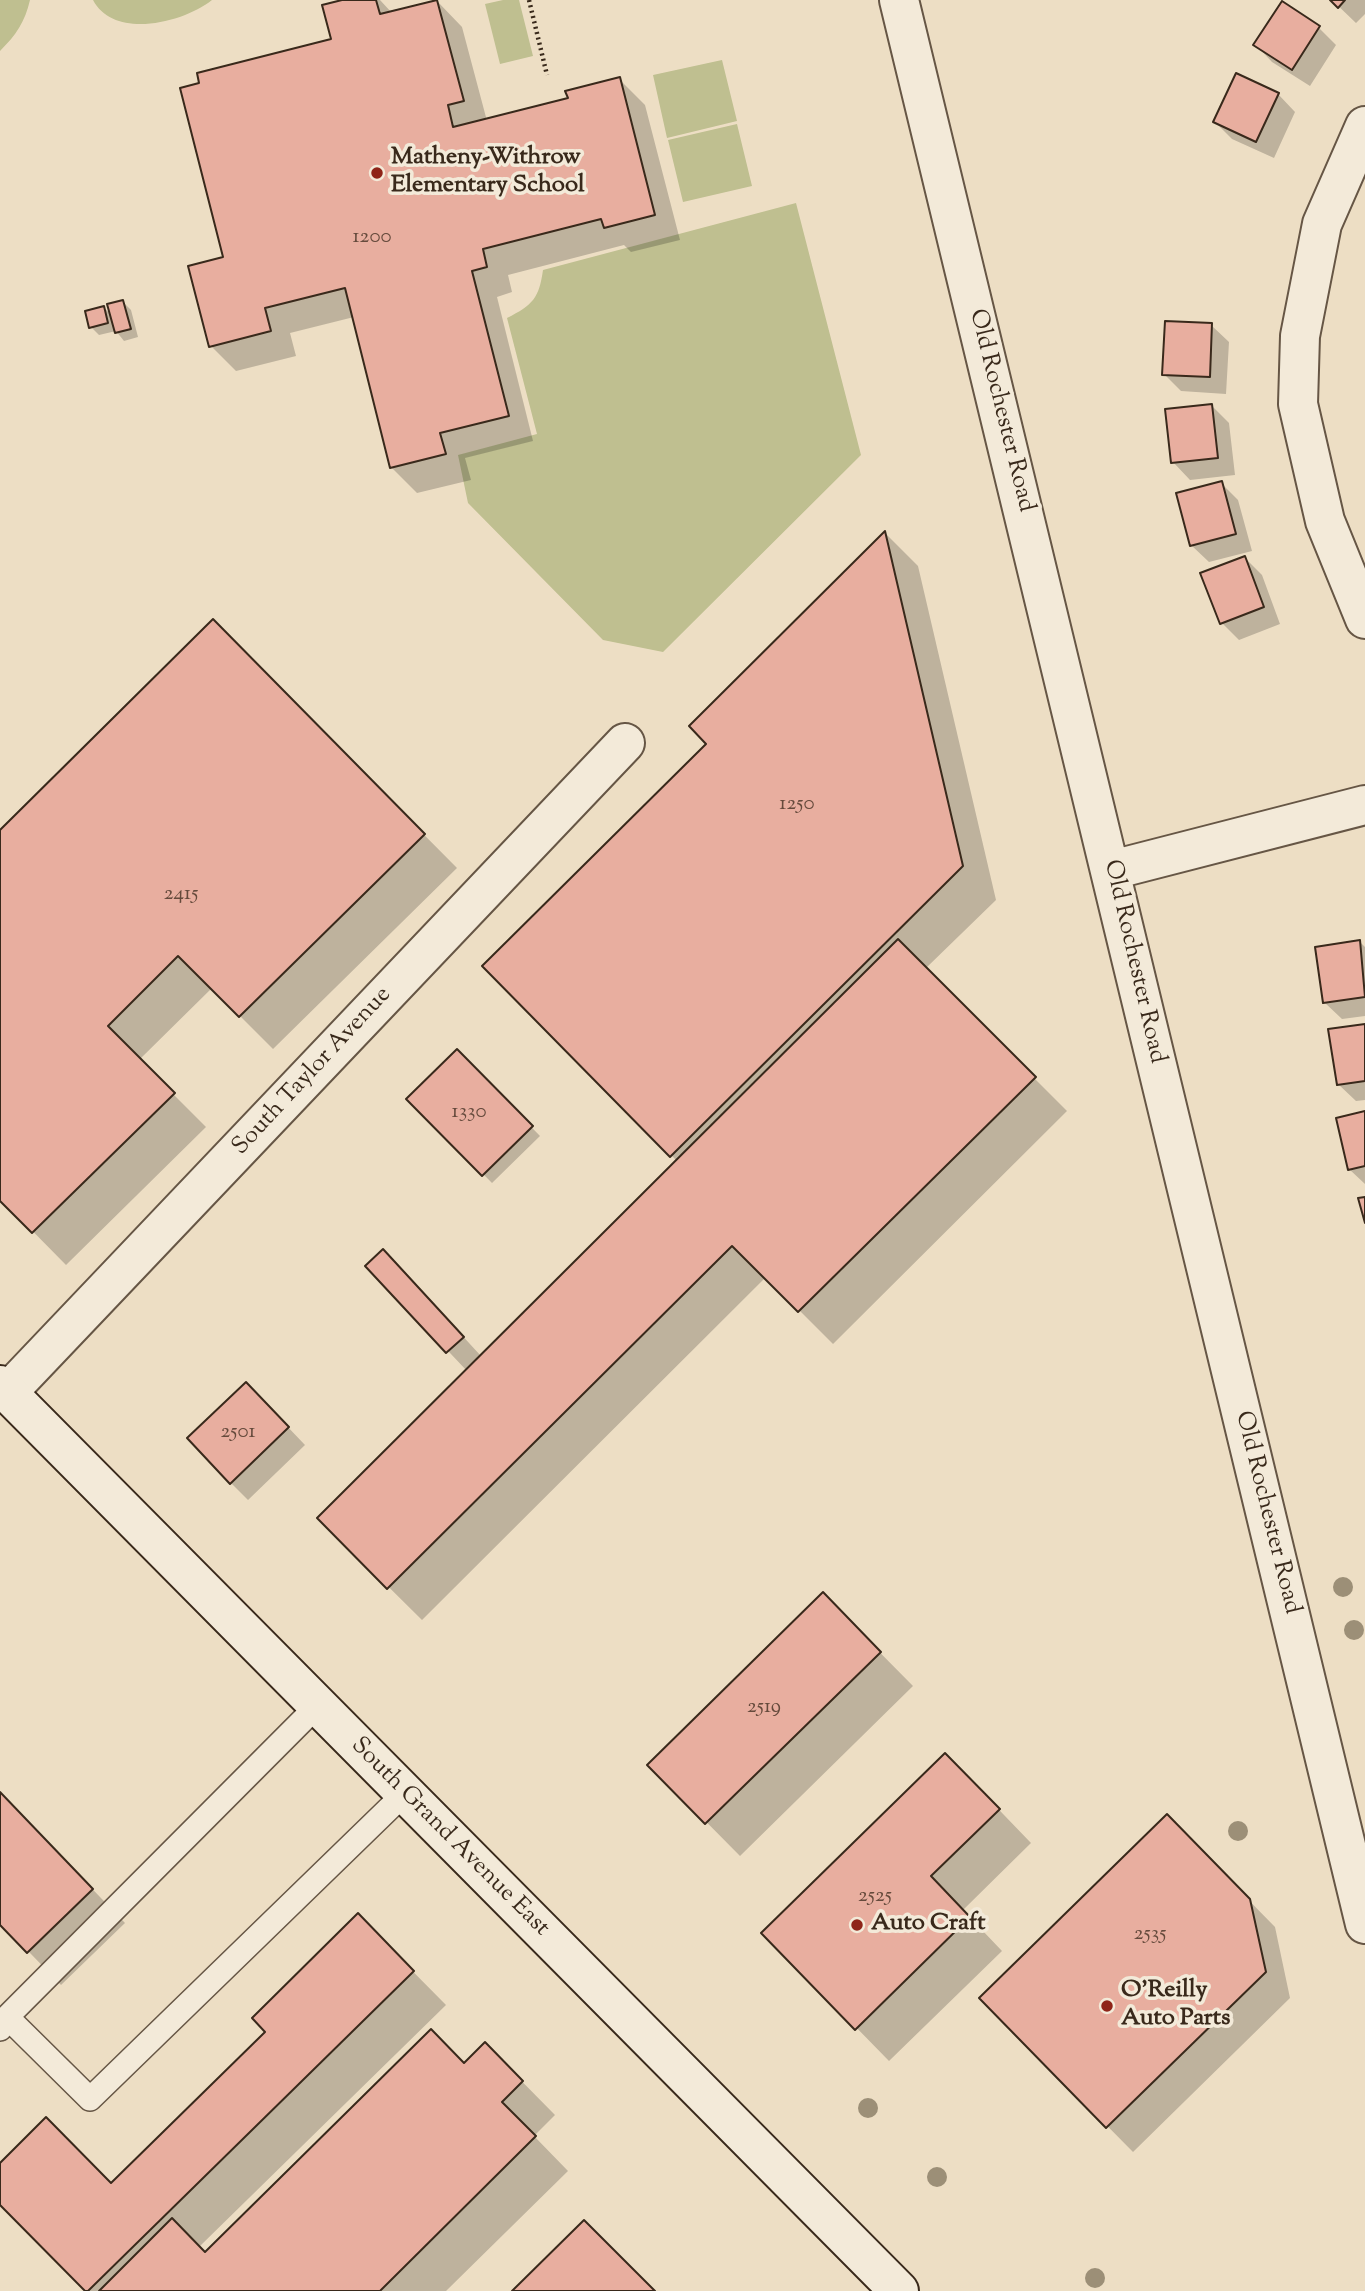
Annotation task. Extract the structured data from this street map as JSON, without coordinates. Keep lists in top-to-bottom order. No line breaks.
{"streets":{"street":["Old Rochester Road","South Taylor Avenue","South Grand Avenue East"]},"crossings":[["South Taylor Avenue","South Grand Avenue East"]],"places":["Matheny-Withrow Elementary School","Auto Craft","O'Reilly Auto Parts"],"house_numbers":["1200","1250","2415","1330","2501","2519","2525","2535"]}
